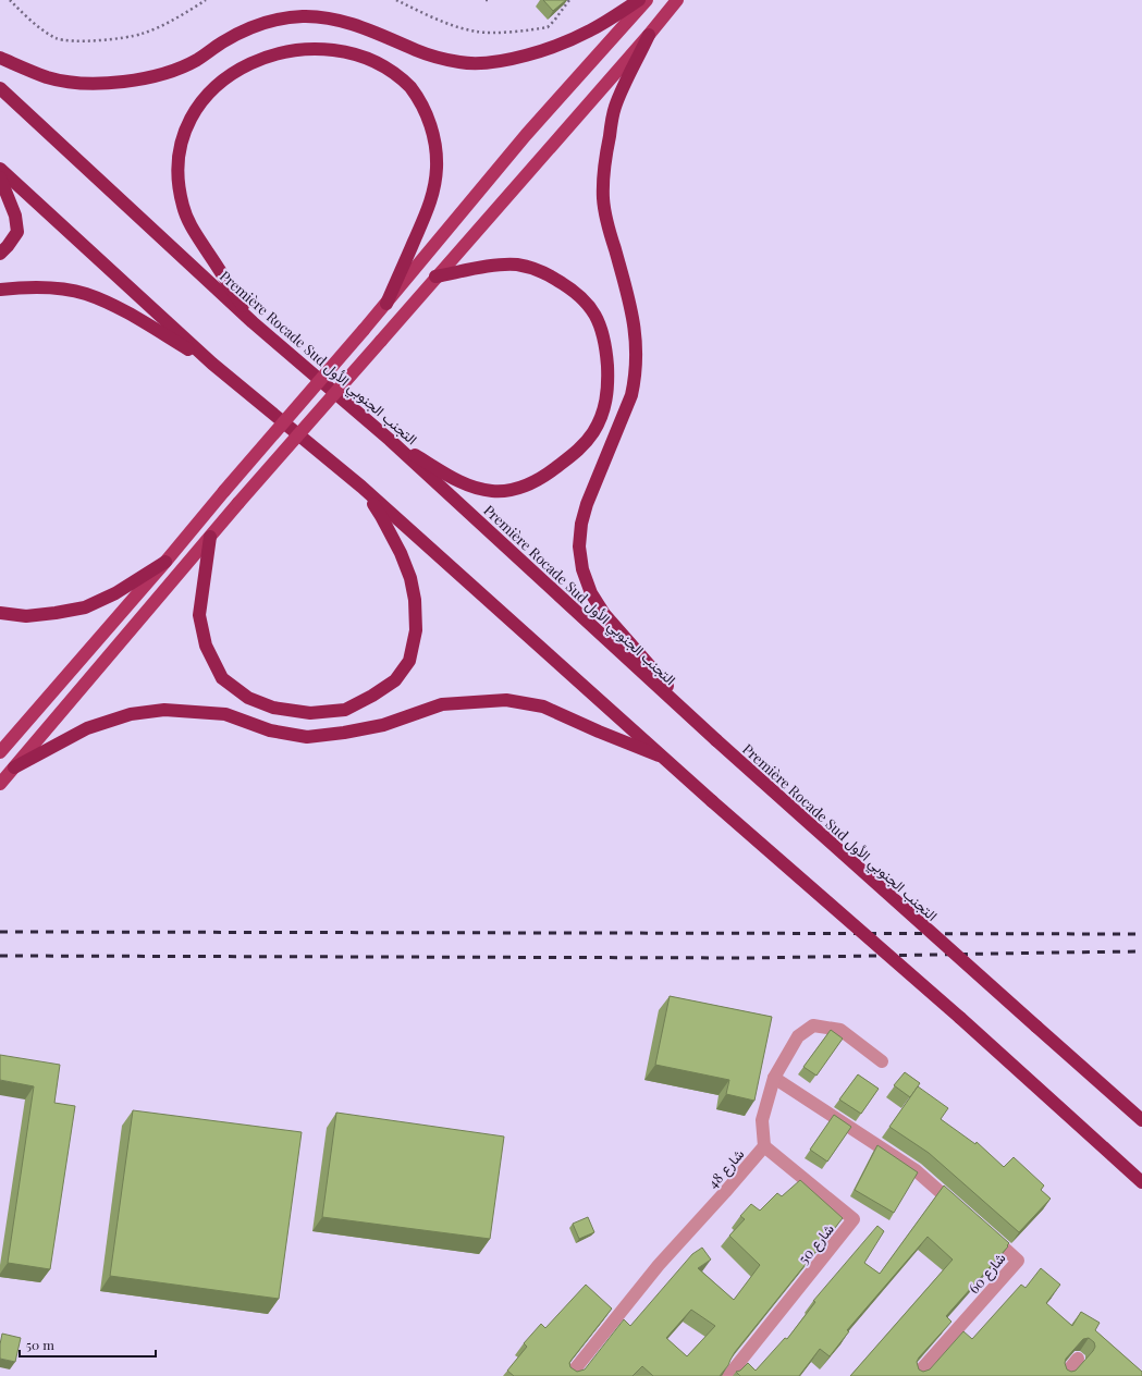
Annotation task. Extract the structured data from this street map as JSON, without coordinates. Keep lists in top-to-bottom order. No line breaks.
{"streets":{"highway":["Première Rocade Sud التجنب الجنوبي الأول"],"street":["شارع 48","شارع 50","شارع 60"]},"crossings":[["شارع 48","شارع 50"]],"scale_bar":"50 m"}
